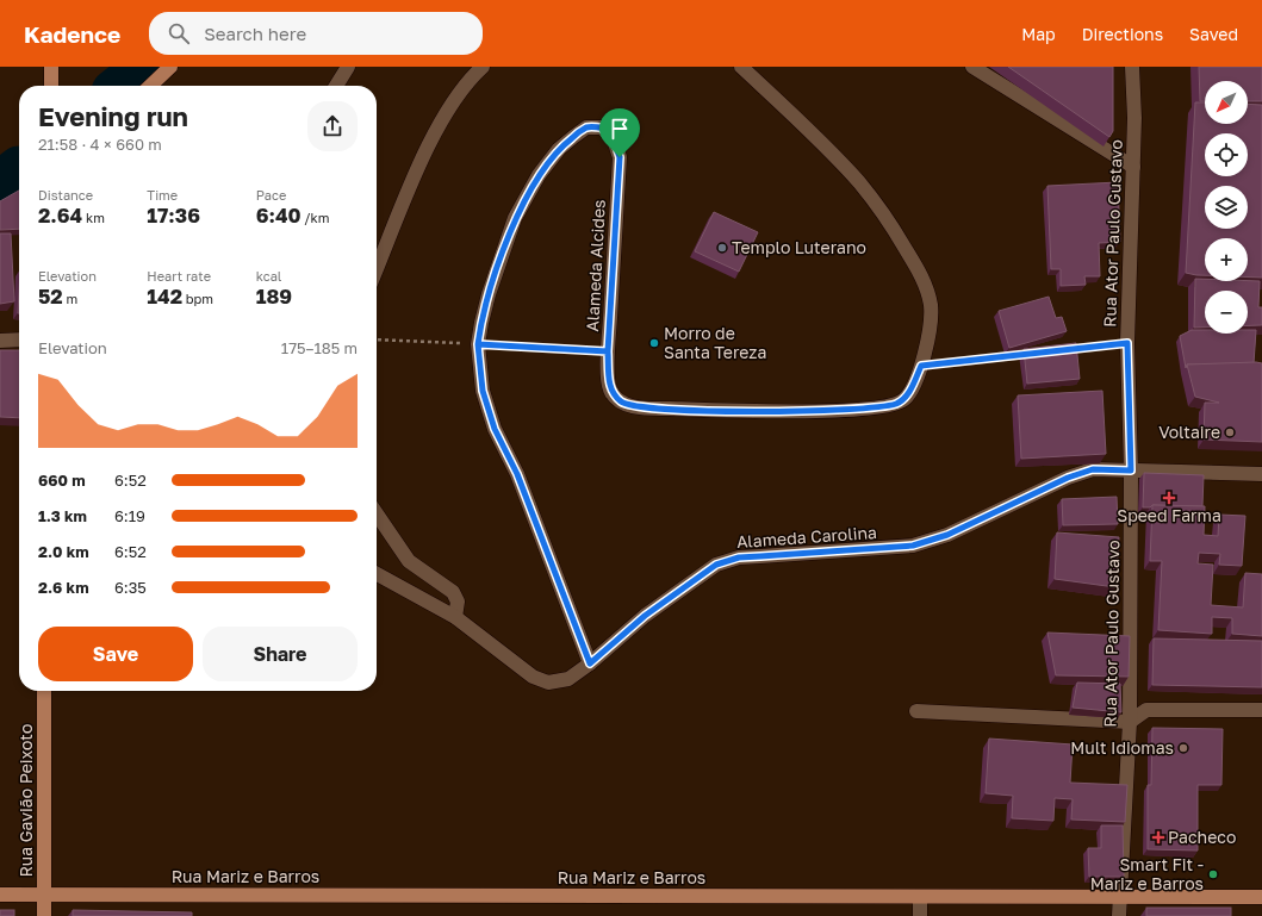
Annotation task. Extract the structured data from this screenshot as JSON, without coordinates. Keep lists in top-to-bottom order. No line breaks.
{"streets":{"main road":["Rua Gavião Peixoto","Rua Mariz e Barros"],"street":["Rua Ator Paulo Gustavo","Alameda Alcides","Alameda Carolina"]},"crossings":[["Rua Ator Paulo Gustavo","Alameda Carolina"],["Rua Ator Paulo Gustavo","Rua Mariz e Barros"],["Alameda Alcides","Alameda Carolina"],["Rua Gavião Peixoto","Rua Mariz e Barros"]],"places":{"other":["Templo Luterano","Morro de Santa Tereza","Voltaire","Mult Idiomas","Smart Fit - Mariz e Barros"],"health":["Speed Farma","Pacheco"]},"north":"bottom left","page":{"header":"Kadence","search":"Search here","nav":["Map","Directions","Saved"],"map_buttons":["+","−"],"heading":["Evening run","21:58 · 4 × 660 m"],"stats":[["Distance","2.64 km"],["Time","17:36"],["Pace","6:40 /km"],["Elevation","52 m"],["Heart rate","142 bpm"],["kcal","189"]],"chart":["Elevation","175–185 m"],"list":[{"name":"660 m","note":"6:52"},{"name":"1.3 km","note":"6:19"},{"name":"2.0 km","note":"6:52"},{"name":"2.6 km","note":"6:35"}],"buttons":["Save","Share"]}}
